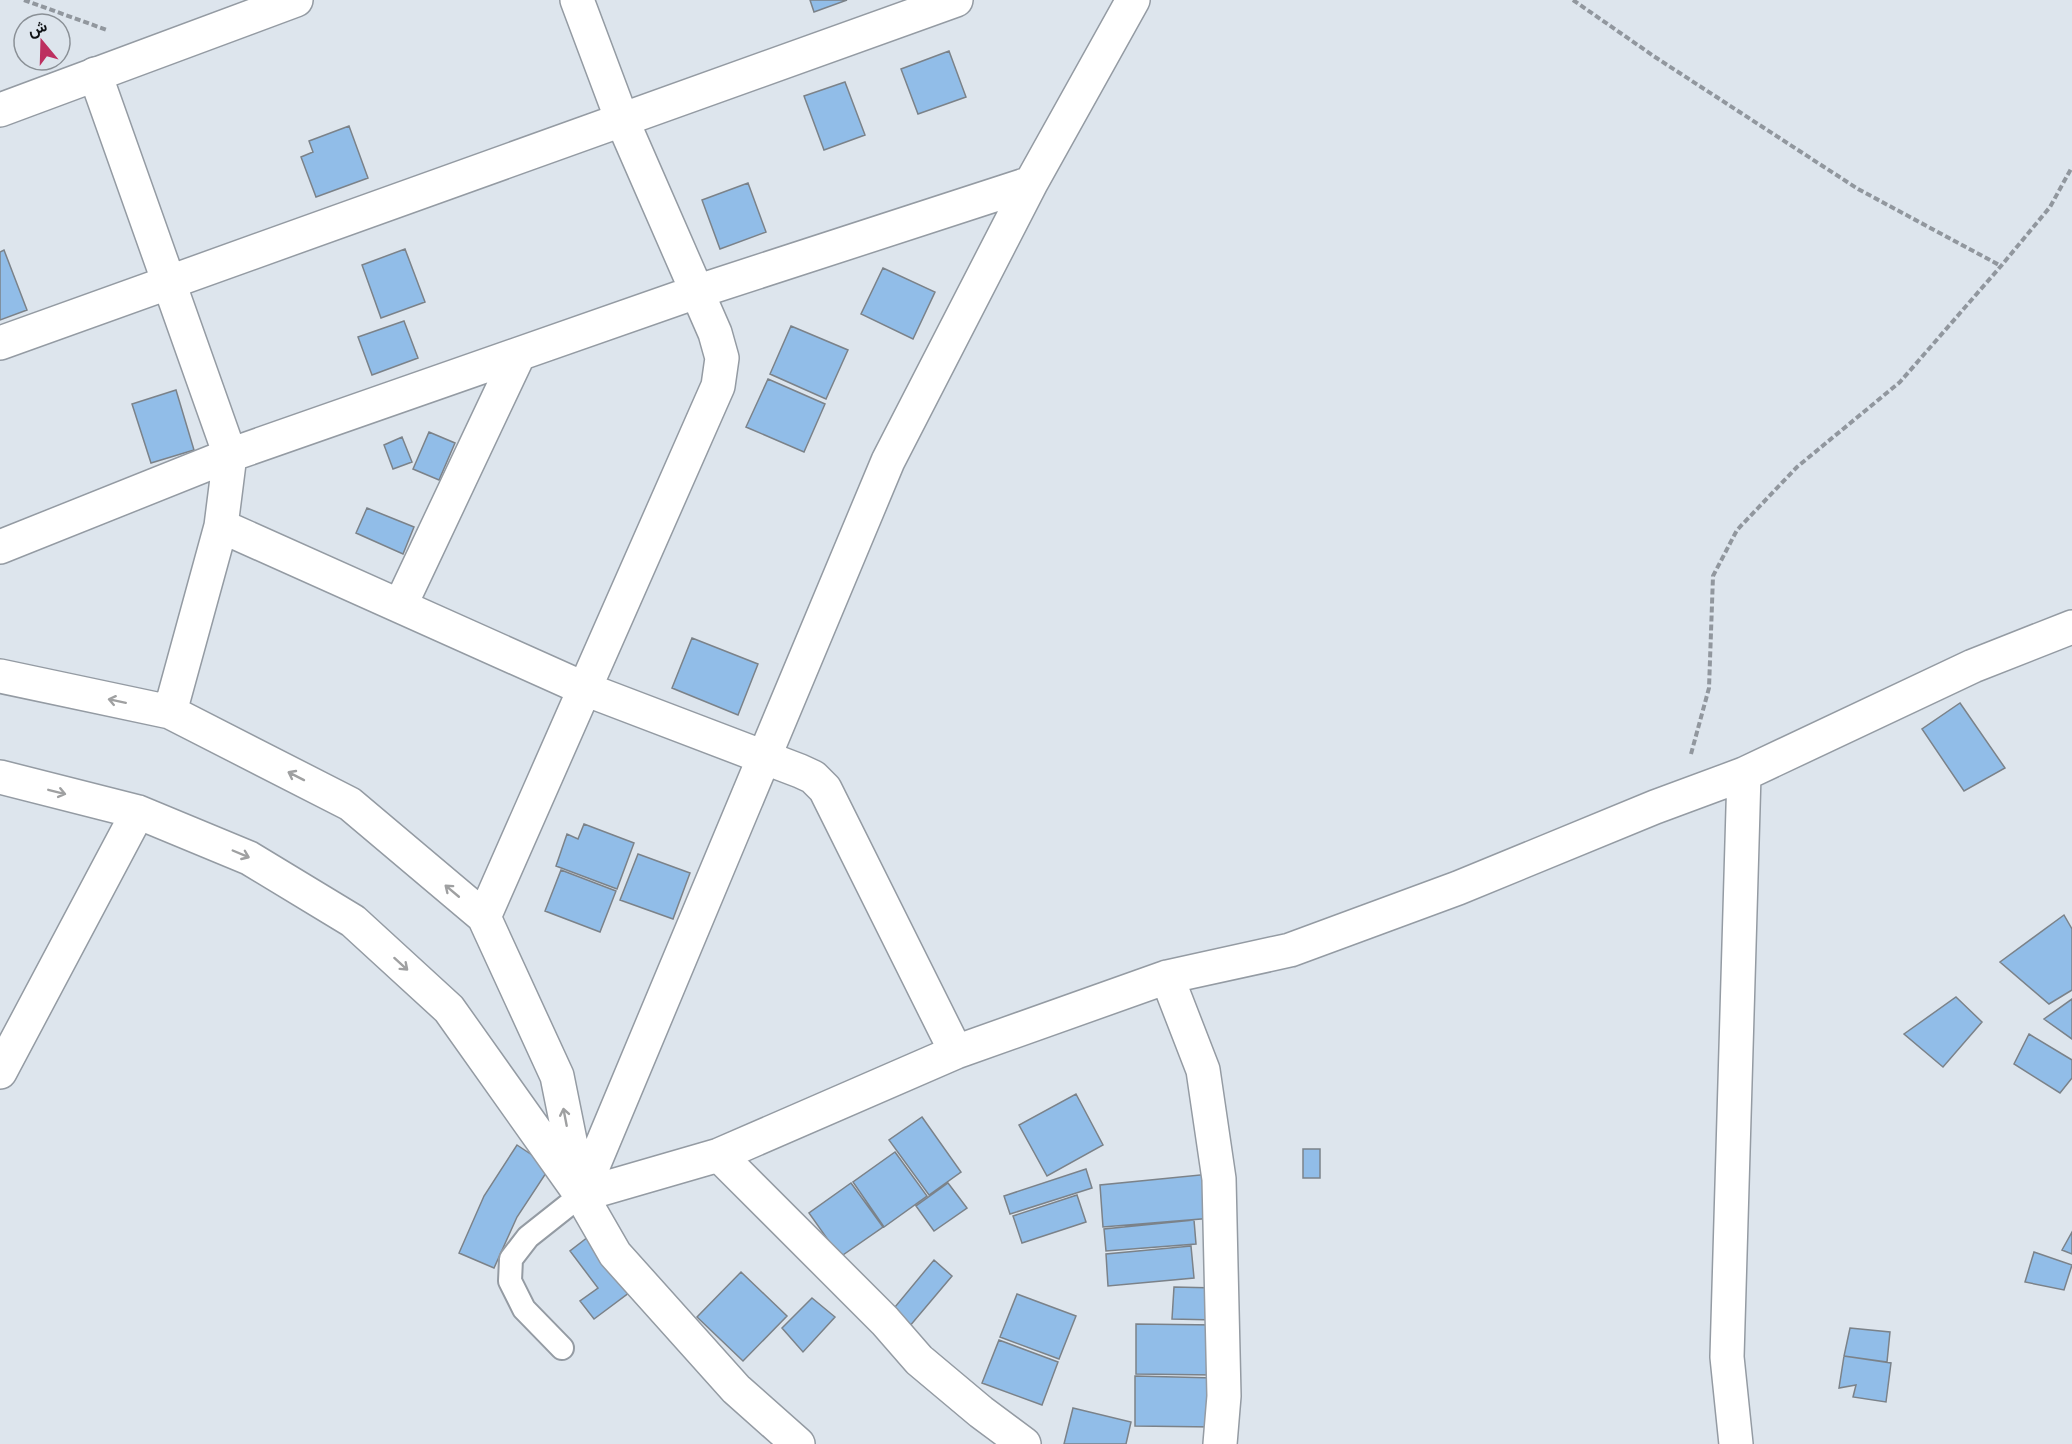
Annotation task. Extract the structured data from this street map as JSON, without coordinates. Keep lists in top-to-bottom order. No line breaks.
{"north":"top"}
